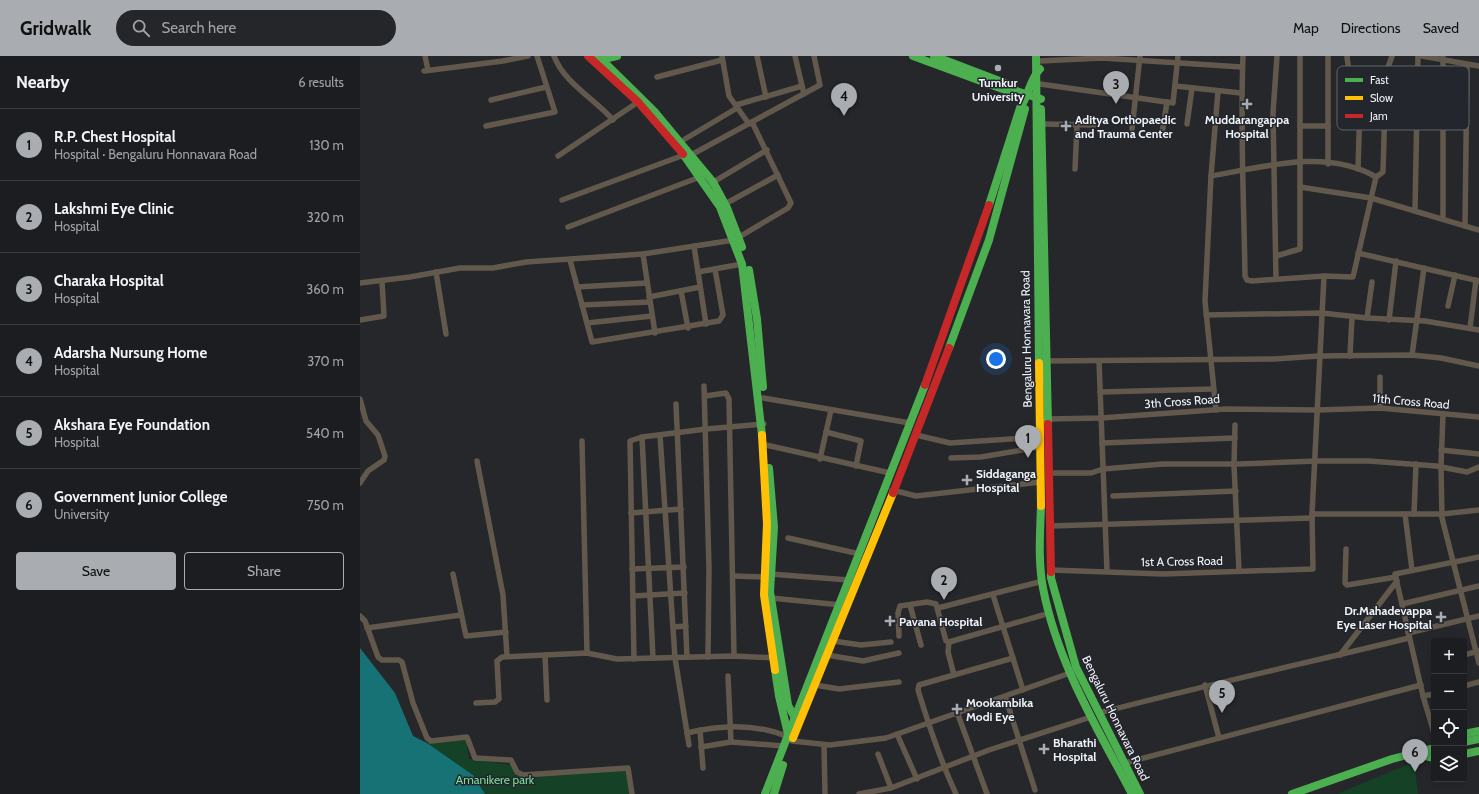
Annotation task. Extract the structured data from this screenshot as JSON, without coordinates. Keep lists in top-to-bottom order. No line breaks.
{"streets":{"main road":["Bengaluru Honnavara Road"],"street":["3th Cross Road","11th Cross Road","1st A Cross Road"]},"crossings":[["Bengaluru Honnavara Road","3th Cross Road"],["Bengaluru Honnavara Road","1st A Cross Road"],["3th Cross Road","11th Cross Road"]],"parks":["Amanikere park"],"places":{"other":["Tumkur University"],"health":["Muddarangappa Hospital","Aditya Orthopaedic and Trauma Center","Siddaganga Hospital","Dr.Mahadevappa Eye Laser Hospital","Pavana Hospital","Mookambika Modi Eye","Bharathi Hospital"]},"legend":["Fast","Slow","Jam"],"page":{"header":"Gridwalk","search":"Search here","nav":["Map","Directions","Saved"],"heading":["Nearby","6 results"],"pins":["3","4","1","2","5","6"],"list":[{"mark":"1","name":"R.P. Chest Hospital","note":"Hospital · Bengaluru Honnavara Road","value":"130 m"},{"mark":"2","name":"Lakshmi Eye Clinic","note":"Hospital","value":"320 m"},{"mark":"3","name":"Charaka Hospital","note":"Hospital","value":"360 m"},{"mark":"4","name":"Adarsha Nursung Home","note":"Hospital","value":"370 m"},{"mark":"5","name":"Akshara Eye Foundation","note":"Hospital","value":"540 m"},{"mark":"6","name":"Government Junior College","note":"University","value":"750 m"}],"buttons":["Save","Share"],"map_buttons":["+","−"]}}
